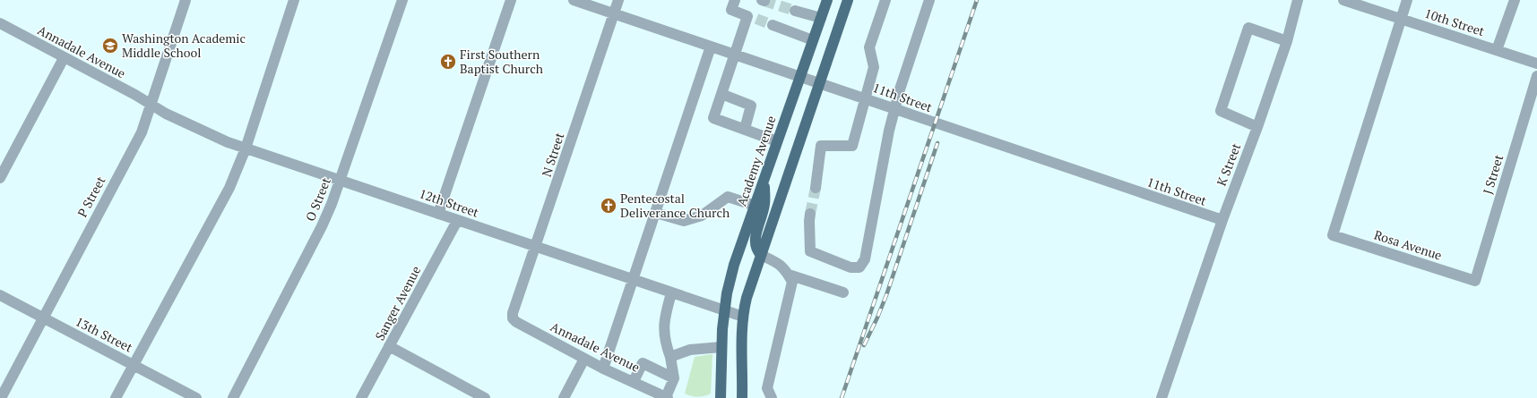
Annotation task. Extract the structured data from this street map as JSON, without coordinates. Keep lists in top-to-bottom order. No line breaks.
{"streets":{"main road":["Academy Avenue"],"street":["10th Street","Annadale Avenue","11th Street","N Street","K Street","J Street","P Street","O Street","12th Street","Rosa Avenue","Sanger Avenue","13th Street"]},"crossings":[["10th Street","Rosa Avenue"],["Annadale Avenue","N Street"],["Annadale Avenue","P Street"],["Annadale Avenue","12th Street"],["11th Street","N Street"],["11th Street","Academy Avenue"],["11th Street","K Street"],["N Street","12th Street"],["Academy Avenue","12th Street"],["J Street","Rosa Avenue"],["P Street","12th Street"],["P Street","13th Street"],["O Street","12th Street"],["12th Street","Sanger Avenue"]],"places":{"school or university":["Washington Academic Middle School"],"church":["First Southern Baptist Church","Pentecostal Deliverance Church"]}}
